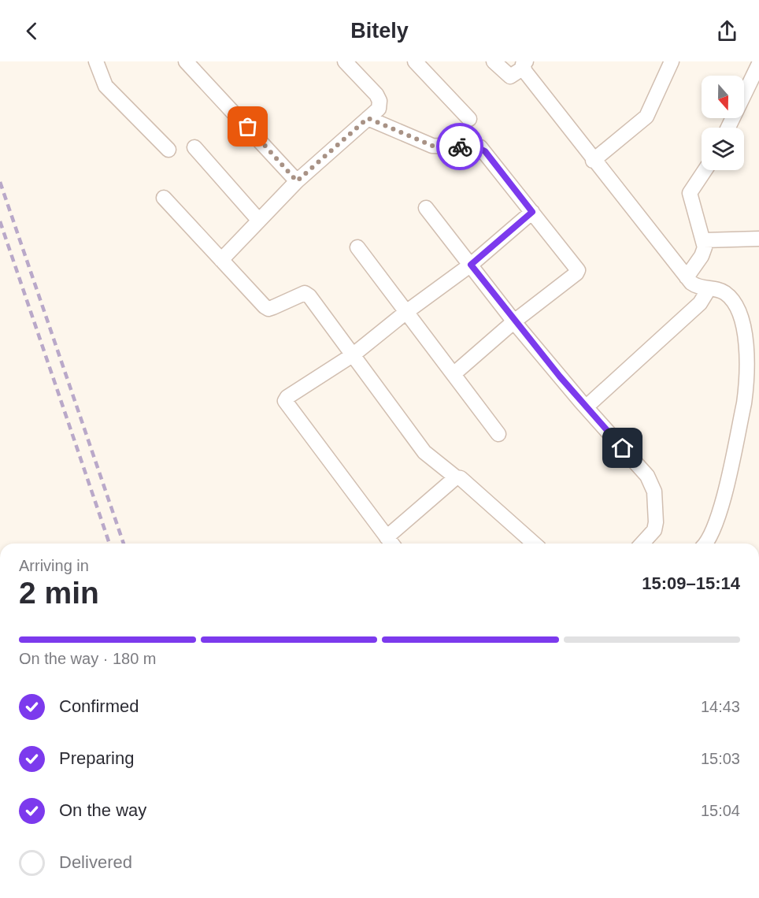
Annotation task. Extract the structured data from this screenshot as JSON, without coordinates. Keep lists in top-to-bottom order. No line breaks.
{"north":"bottom","page":{"header":"Bitely","heading":["2 min","Arriving in","15:09–15:14"],"bar":"On the way · 180 m","list":[["Confirmed","14:43"],["Preparing","15:03"],["On the way","15:04"],"Delivered"]}}
